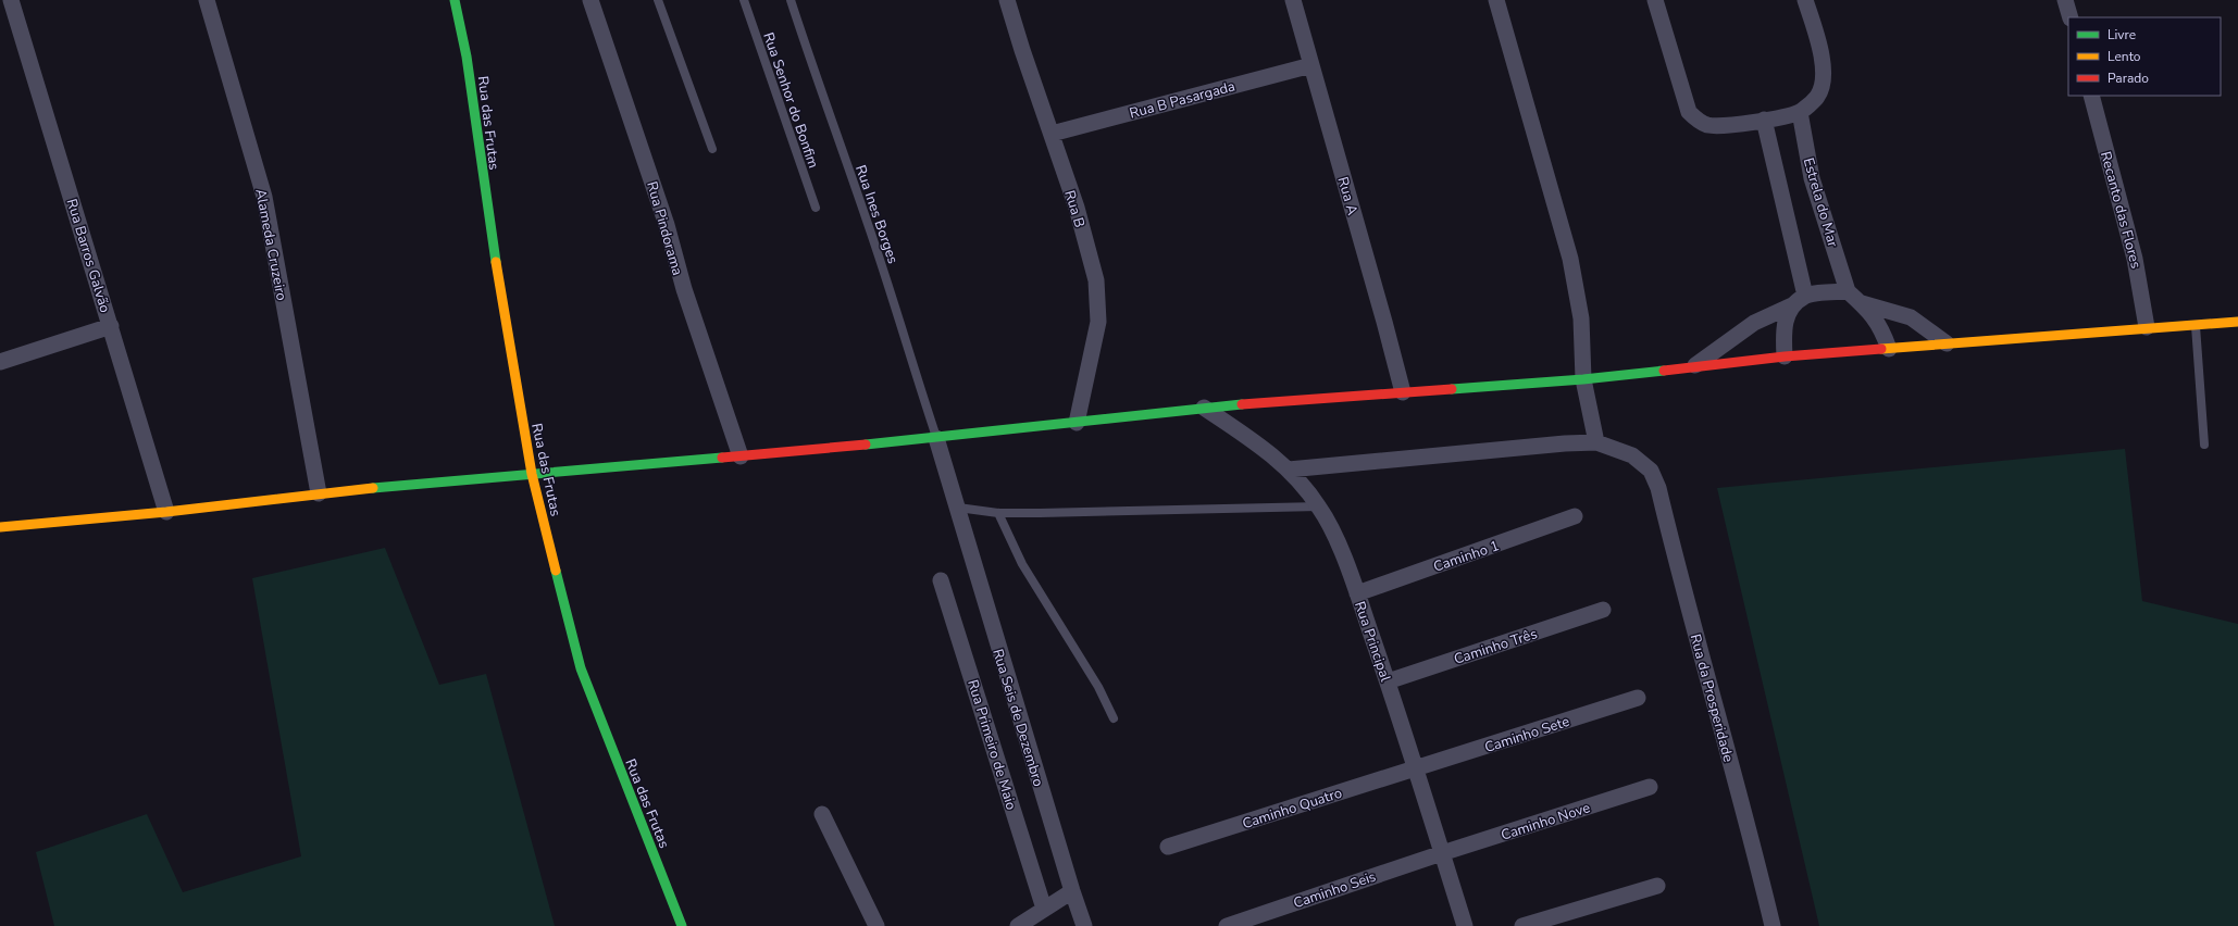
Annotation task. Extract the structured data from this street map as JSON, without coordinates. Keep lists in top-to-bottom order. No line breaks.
{"streets":{"main road":["Rua das Frutas"],"street":["Rua B Pasargada","Rua A","Estrela do Mar","Rua B","Recanto das Flores","Rua Pindorama","Alameda Cruzeiro","Rua Barros Galvão","Caminho 1","Rua Principal","Caminho Três","Rua da Prosperidade","Rua Seis de Dezembro","Caminho Sete","Rua Primeiro de Maio","Caminho Quatro","Caminho Nove","Caminho Seis"],"lane":["Rua Senhor do Bonfim","Rua Ines Borges"]},"crossings":[["Rua B Pasargada","Rua A"],["Rua B Pasargada","Rua B"],["Rua Ines Borges","Rua Seis de Dezembro"],["Caminho 1","Rua Principal"],["Rua Principal","Caminho Três"],["Rua Principal","Caminho Sete"],["Rua Principal","Caminho Quatro"],["Rua Principal","Caminho Nove"],["Rua Principal","Caminho Seis"],["Caminho Sete","Caminho Quatro"],["Caminho Nove","Caminho Seis"]],"legend":["Livre","Lento","Parado"]}
